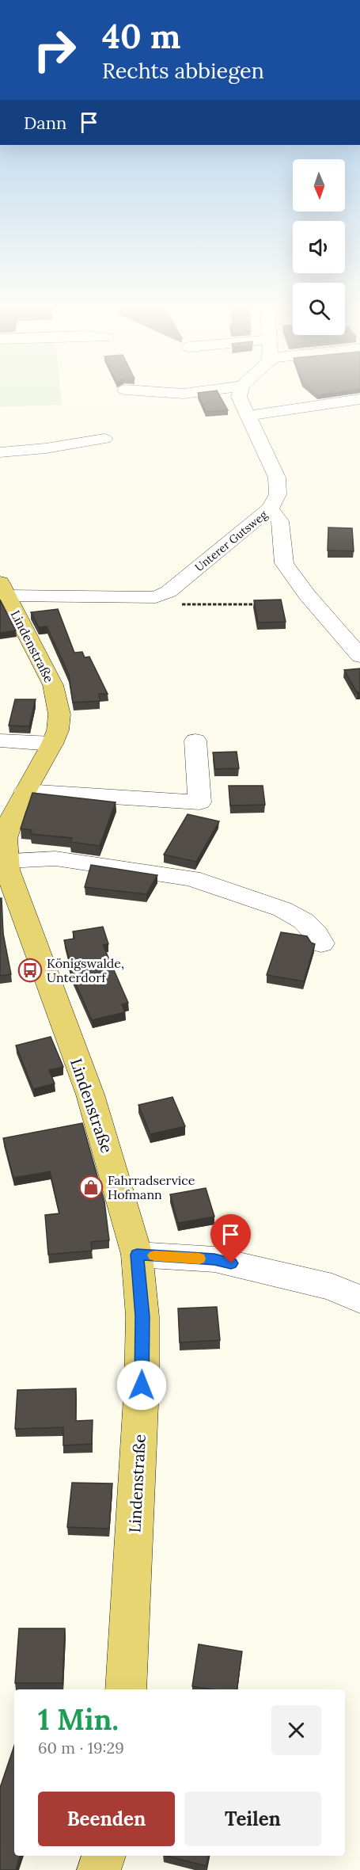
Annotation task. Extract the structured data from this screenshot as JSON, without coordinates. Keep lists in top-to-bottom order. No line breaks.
{"streets":{"main road":["Lindenstraße"],"street":["Unterer Gutsweg"]},"places":{"bus stop":["Königswalde, Unterdorf"],"shop":["Fahrradservice Hofmann"]},"north":"bottom","page":{"turn":["40 m","Rechts abbiegen"],"then":"Dann","heading":["1 Min.","60 m · 19:29"],"buttons":["Beenden","Teilen"]}}
